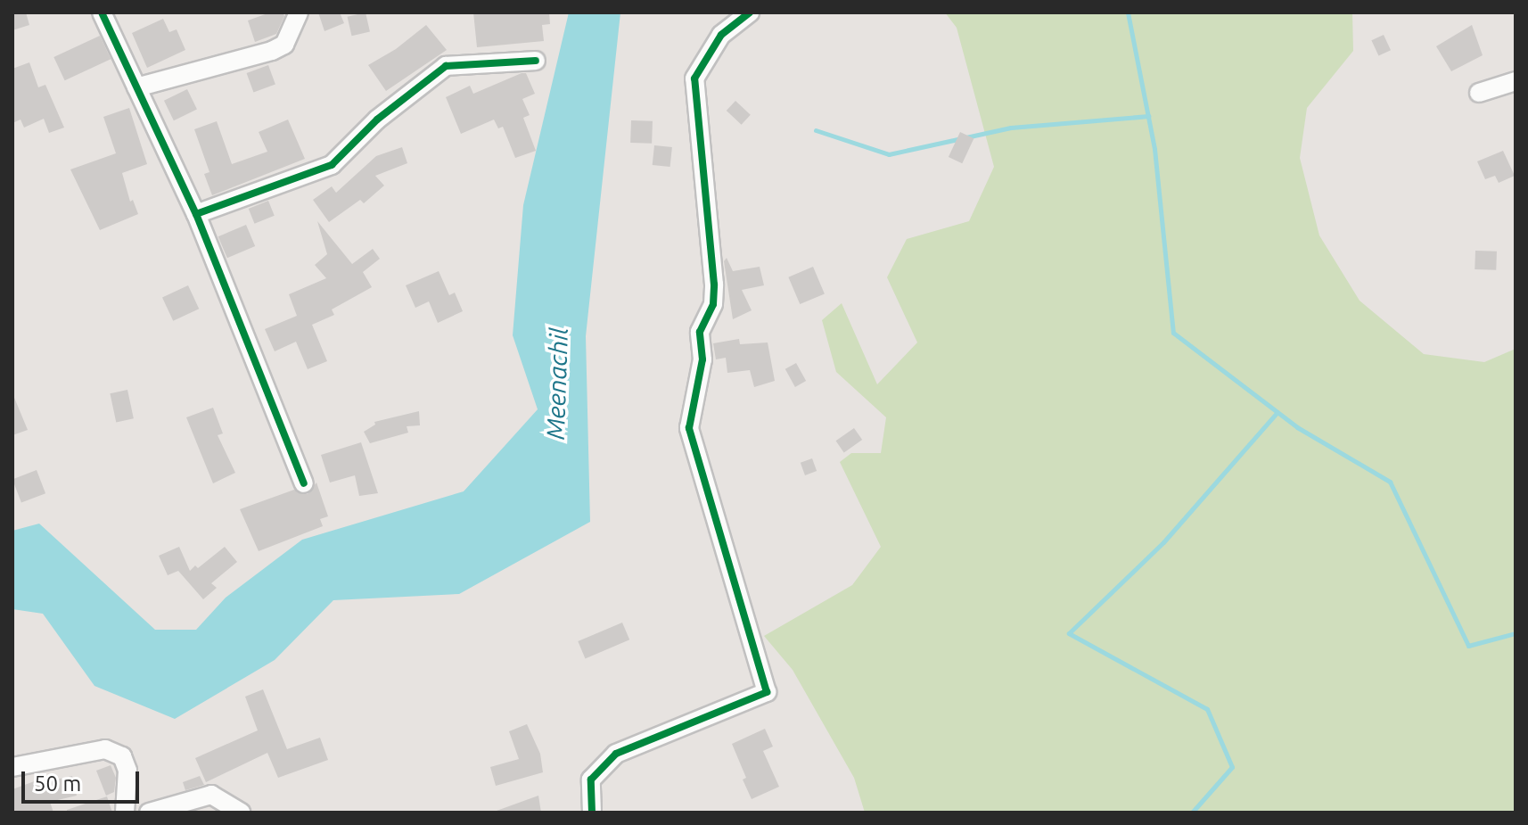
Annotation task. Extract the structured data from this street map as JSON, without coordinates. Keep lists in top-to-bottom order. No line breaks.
{"water":["Meenachil"],"scale_bar":"50 m"}
